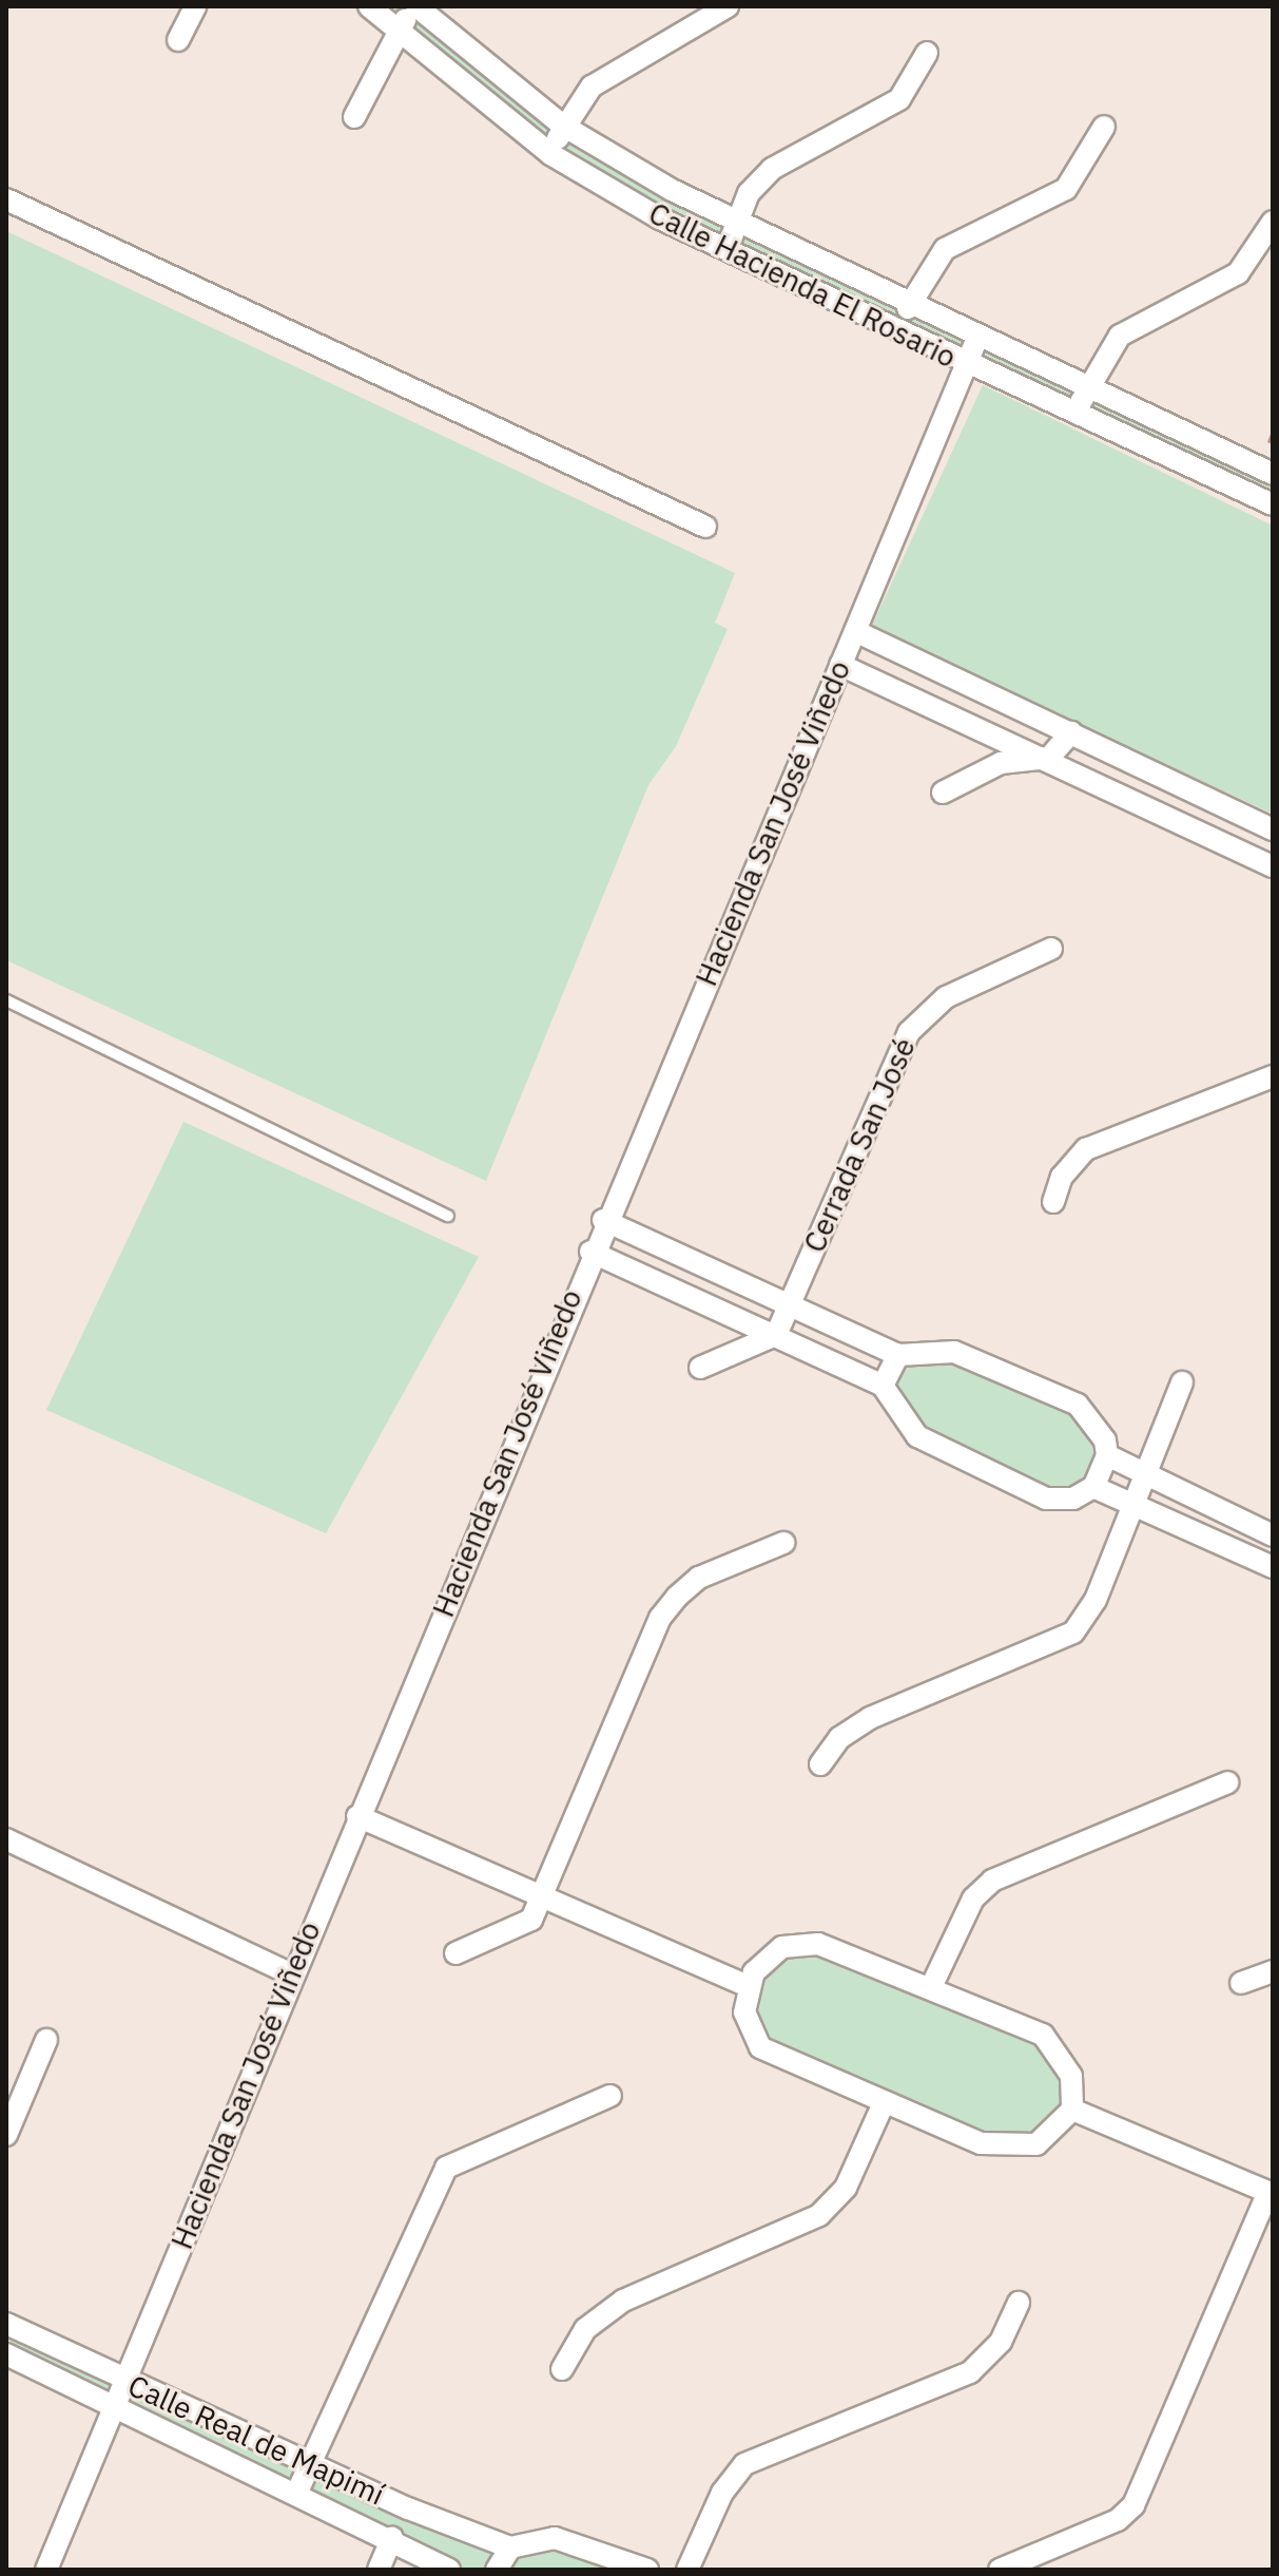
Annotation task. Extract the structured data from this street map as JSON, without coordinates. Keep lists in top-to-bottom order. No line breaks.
{"streets":{"street":["Calle Hacienda El Rosario","Hacienda San José Viñedo","Cerrada San José","Calle Real de Mapimí"]},"crossings":[["Calle Hacienda El Rosario","Hacienda San José Viñedo"],["Hacienda San José Viñedo","Calle Real de Mapimí"]]}
